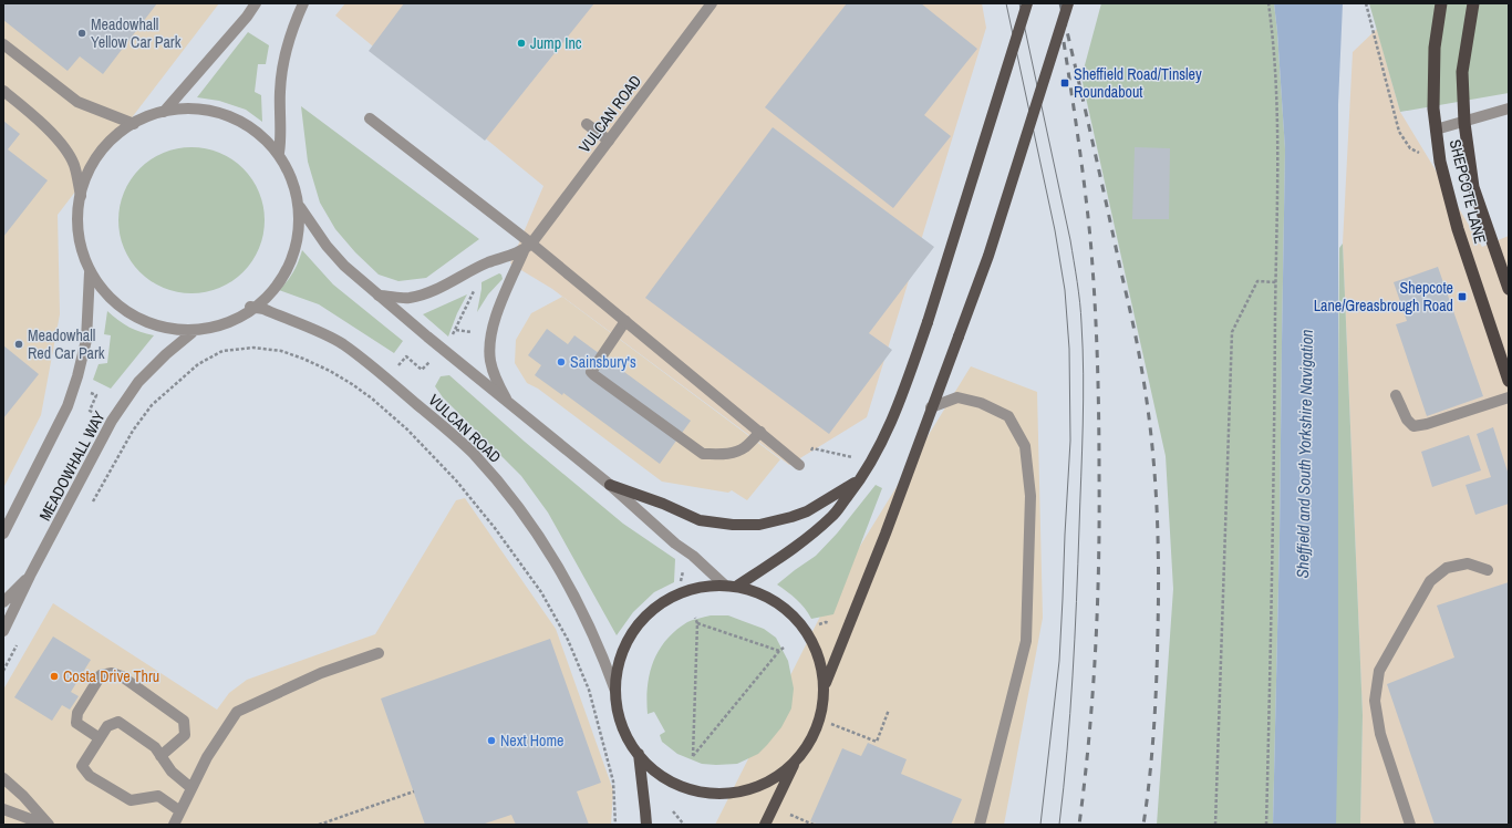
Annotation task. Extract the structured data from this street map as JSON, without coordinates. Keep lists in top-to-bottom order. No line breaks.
{"streets":{"highway":["SHEPCOTE LANE"],"street":["VULCAN ROAD","MEADOWHALL WAY"]},"water":["Sheffield and South Yorkshire Navigation"],"places":{"other":["Meadowhall Yellow Car Park","Jump Inc","Meadowhall Red Car Park","Sainsbury's","Costa Drive Thru","Next Home"],"transit":["Sheffield Road/Tinsley Roundabout","Shepcote Lane/Greasbrough Road"]}}
